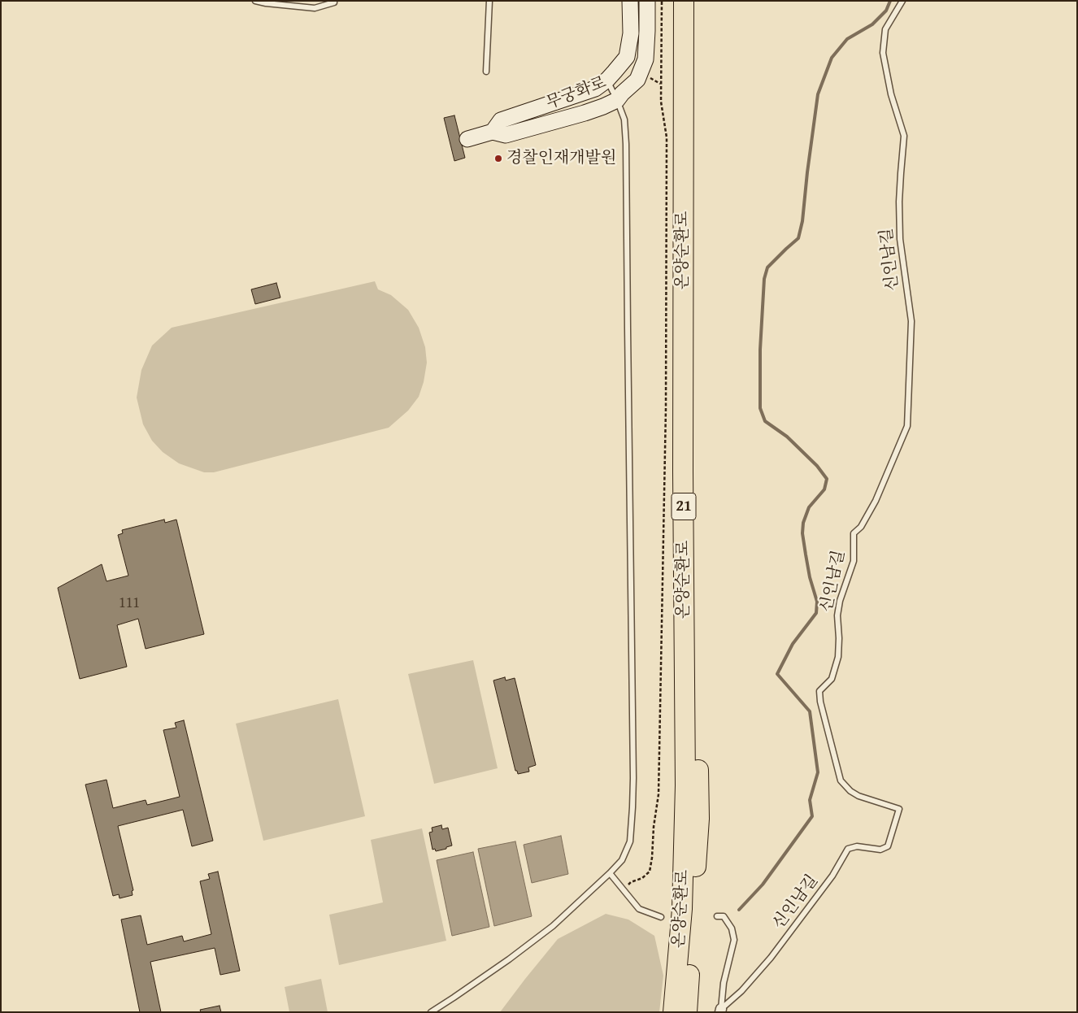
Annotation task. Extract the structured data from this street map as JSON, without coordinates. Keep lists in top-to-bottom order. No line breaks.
{"streets":{"highway":["온양순환로","21"],"street":["무궁화로"],"lane":["신인남길"]},"places":["경찰인재개발원"],"house_numbers":["111"]}
